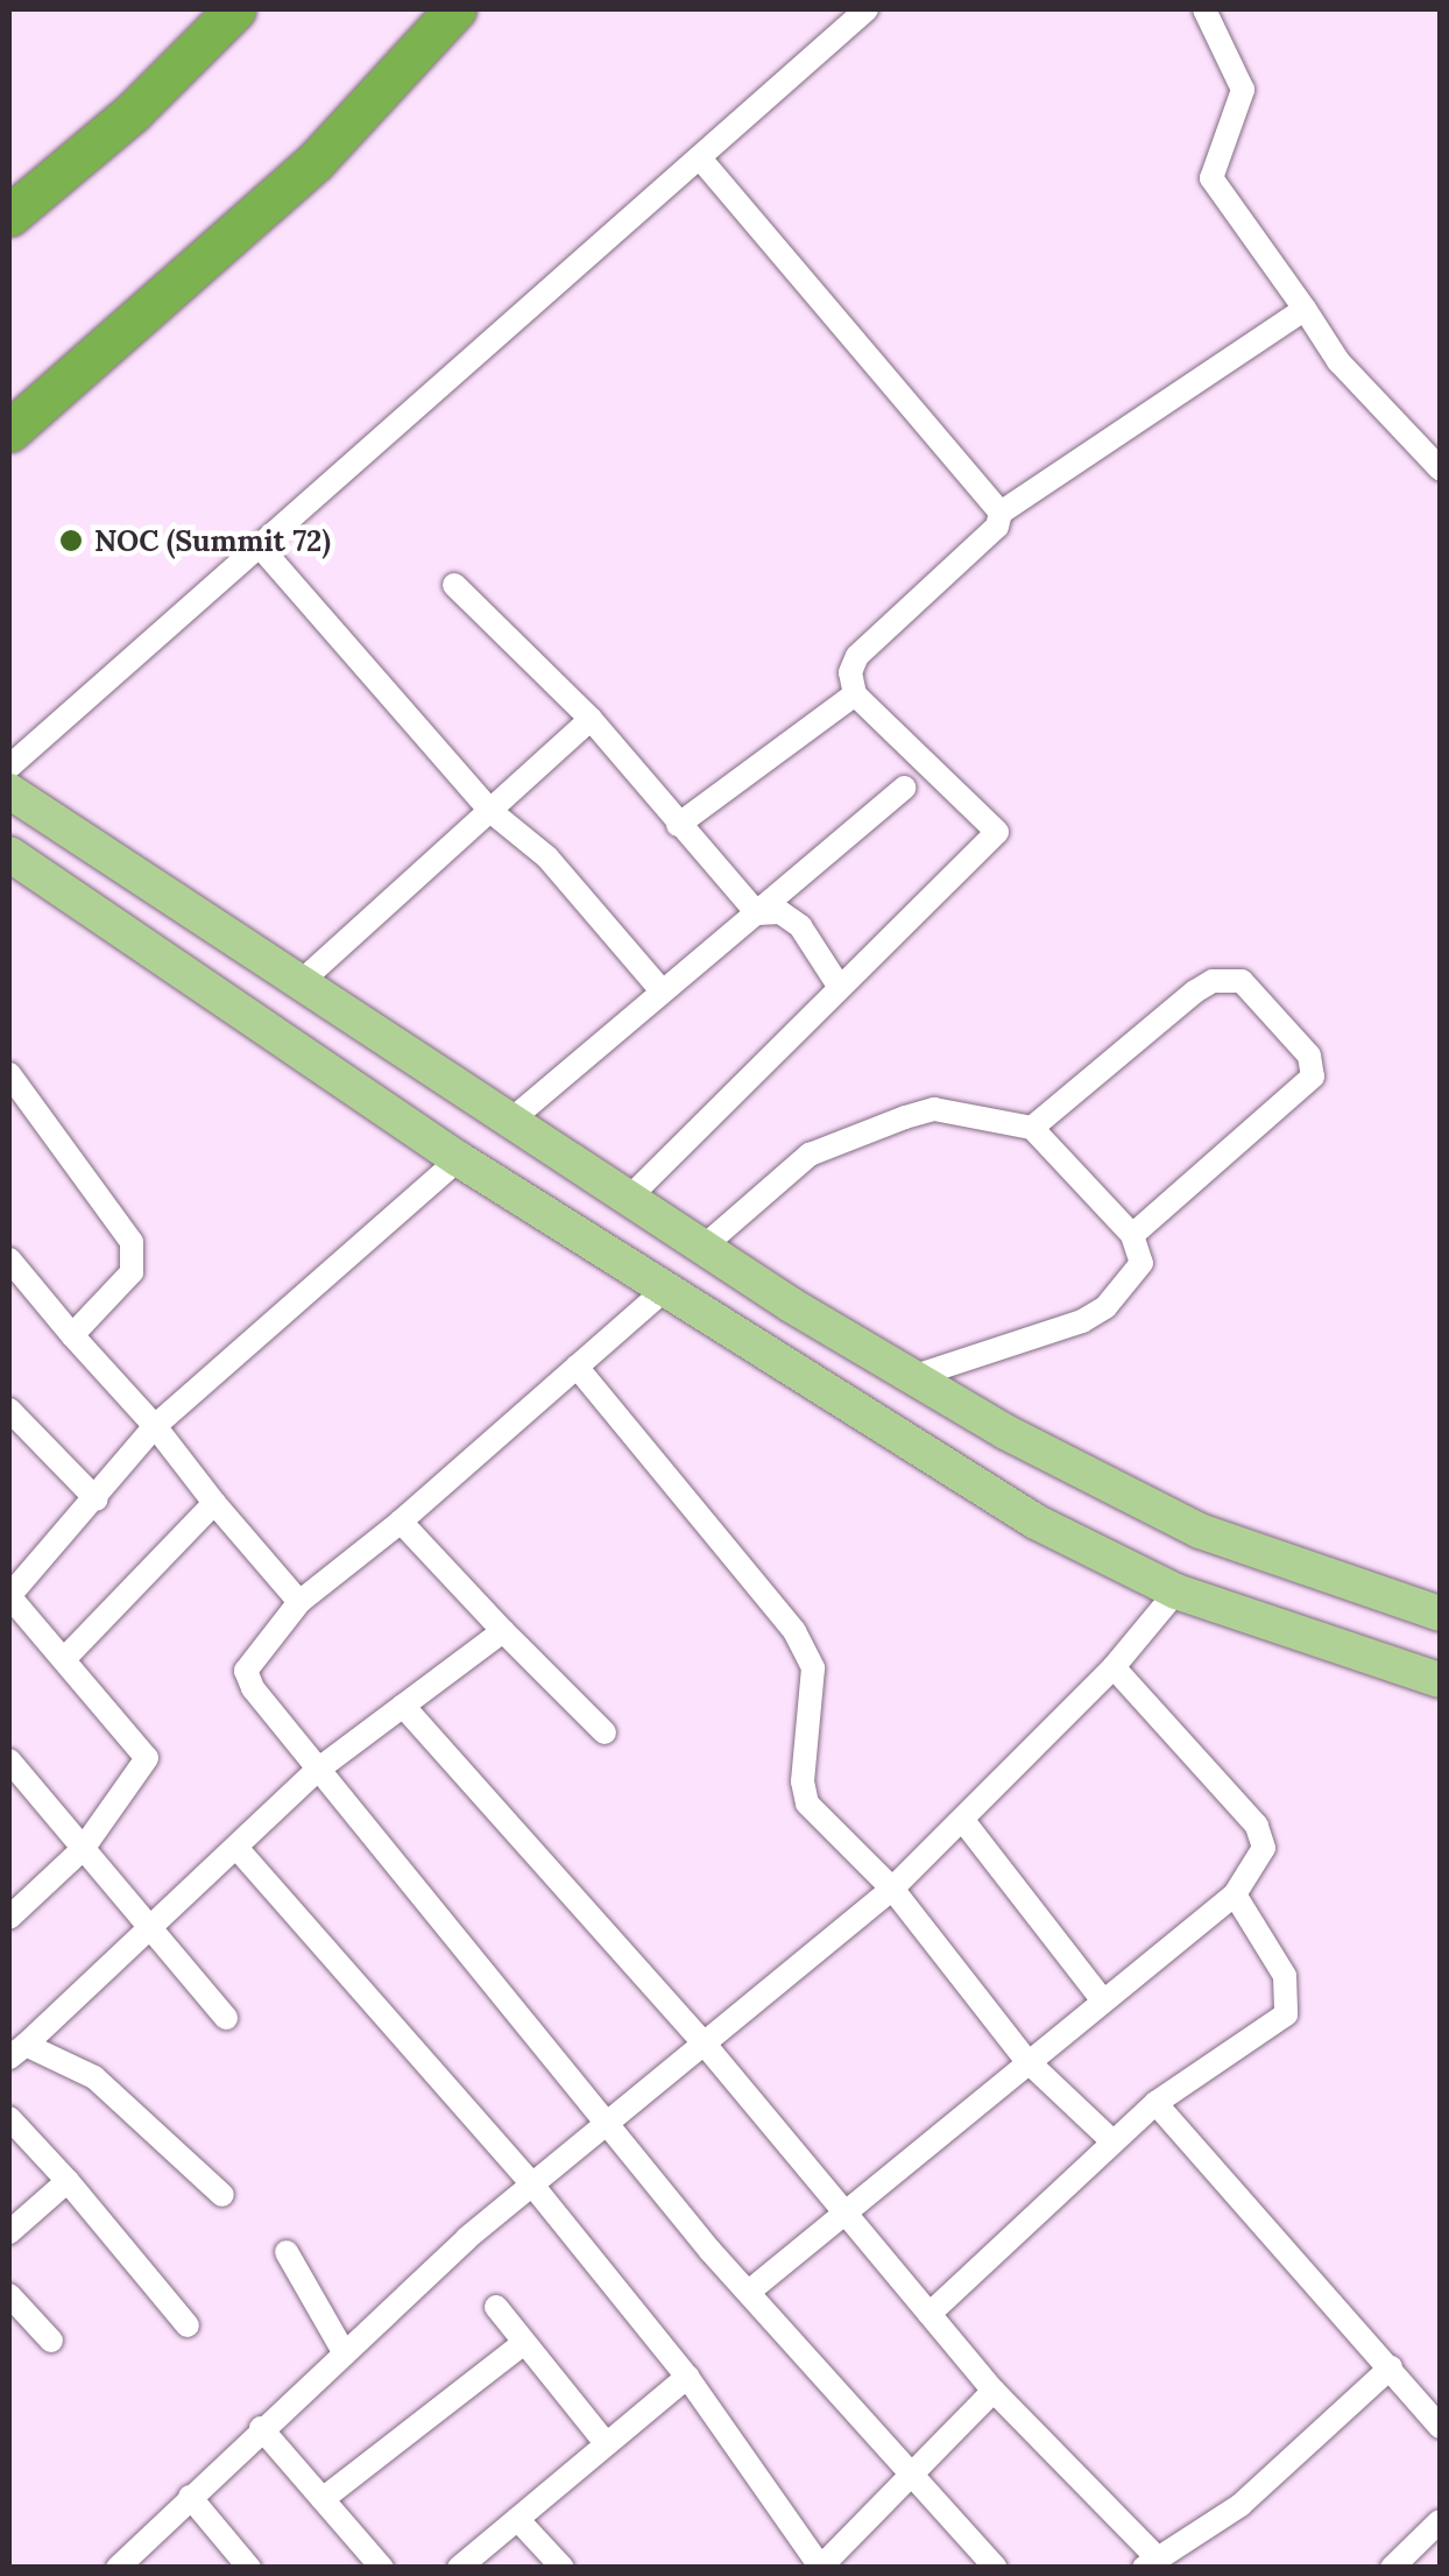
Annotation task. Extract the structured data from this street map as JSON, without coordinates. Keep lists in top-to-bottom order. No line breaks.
{"places":["NOC (Summit 72)"]}
